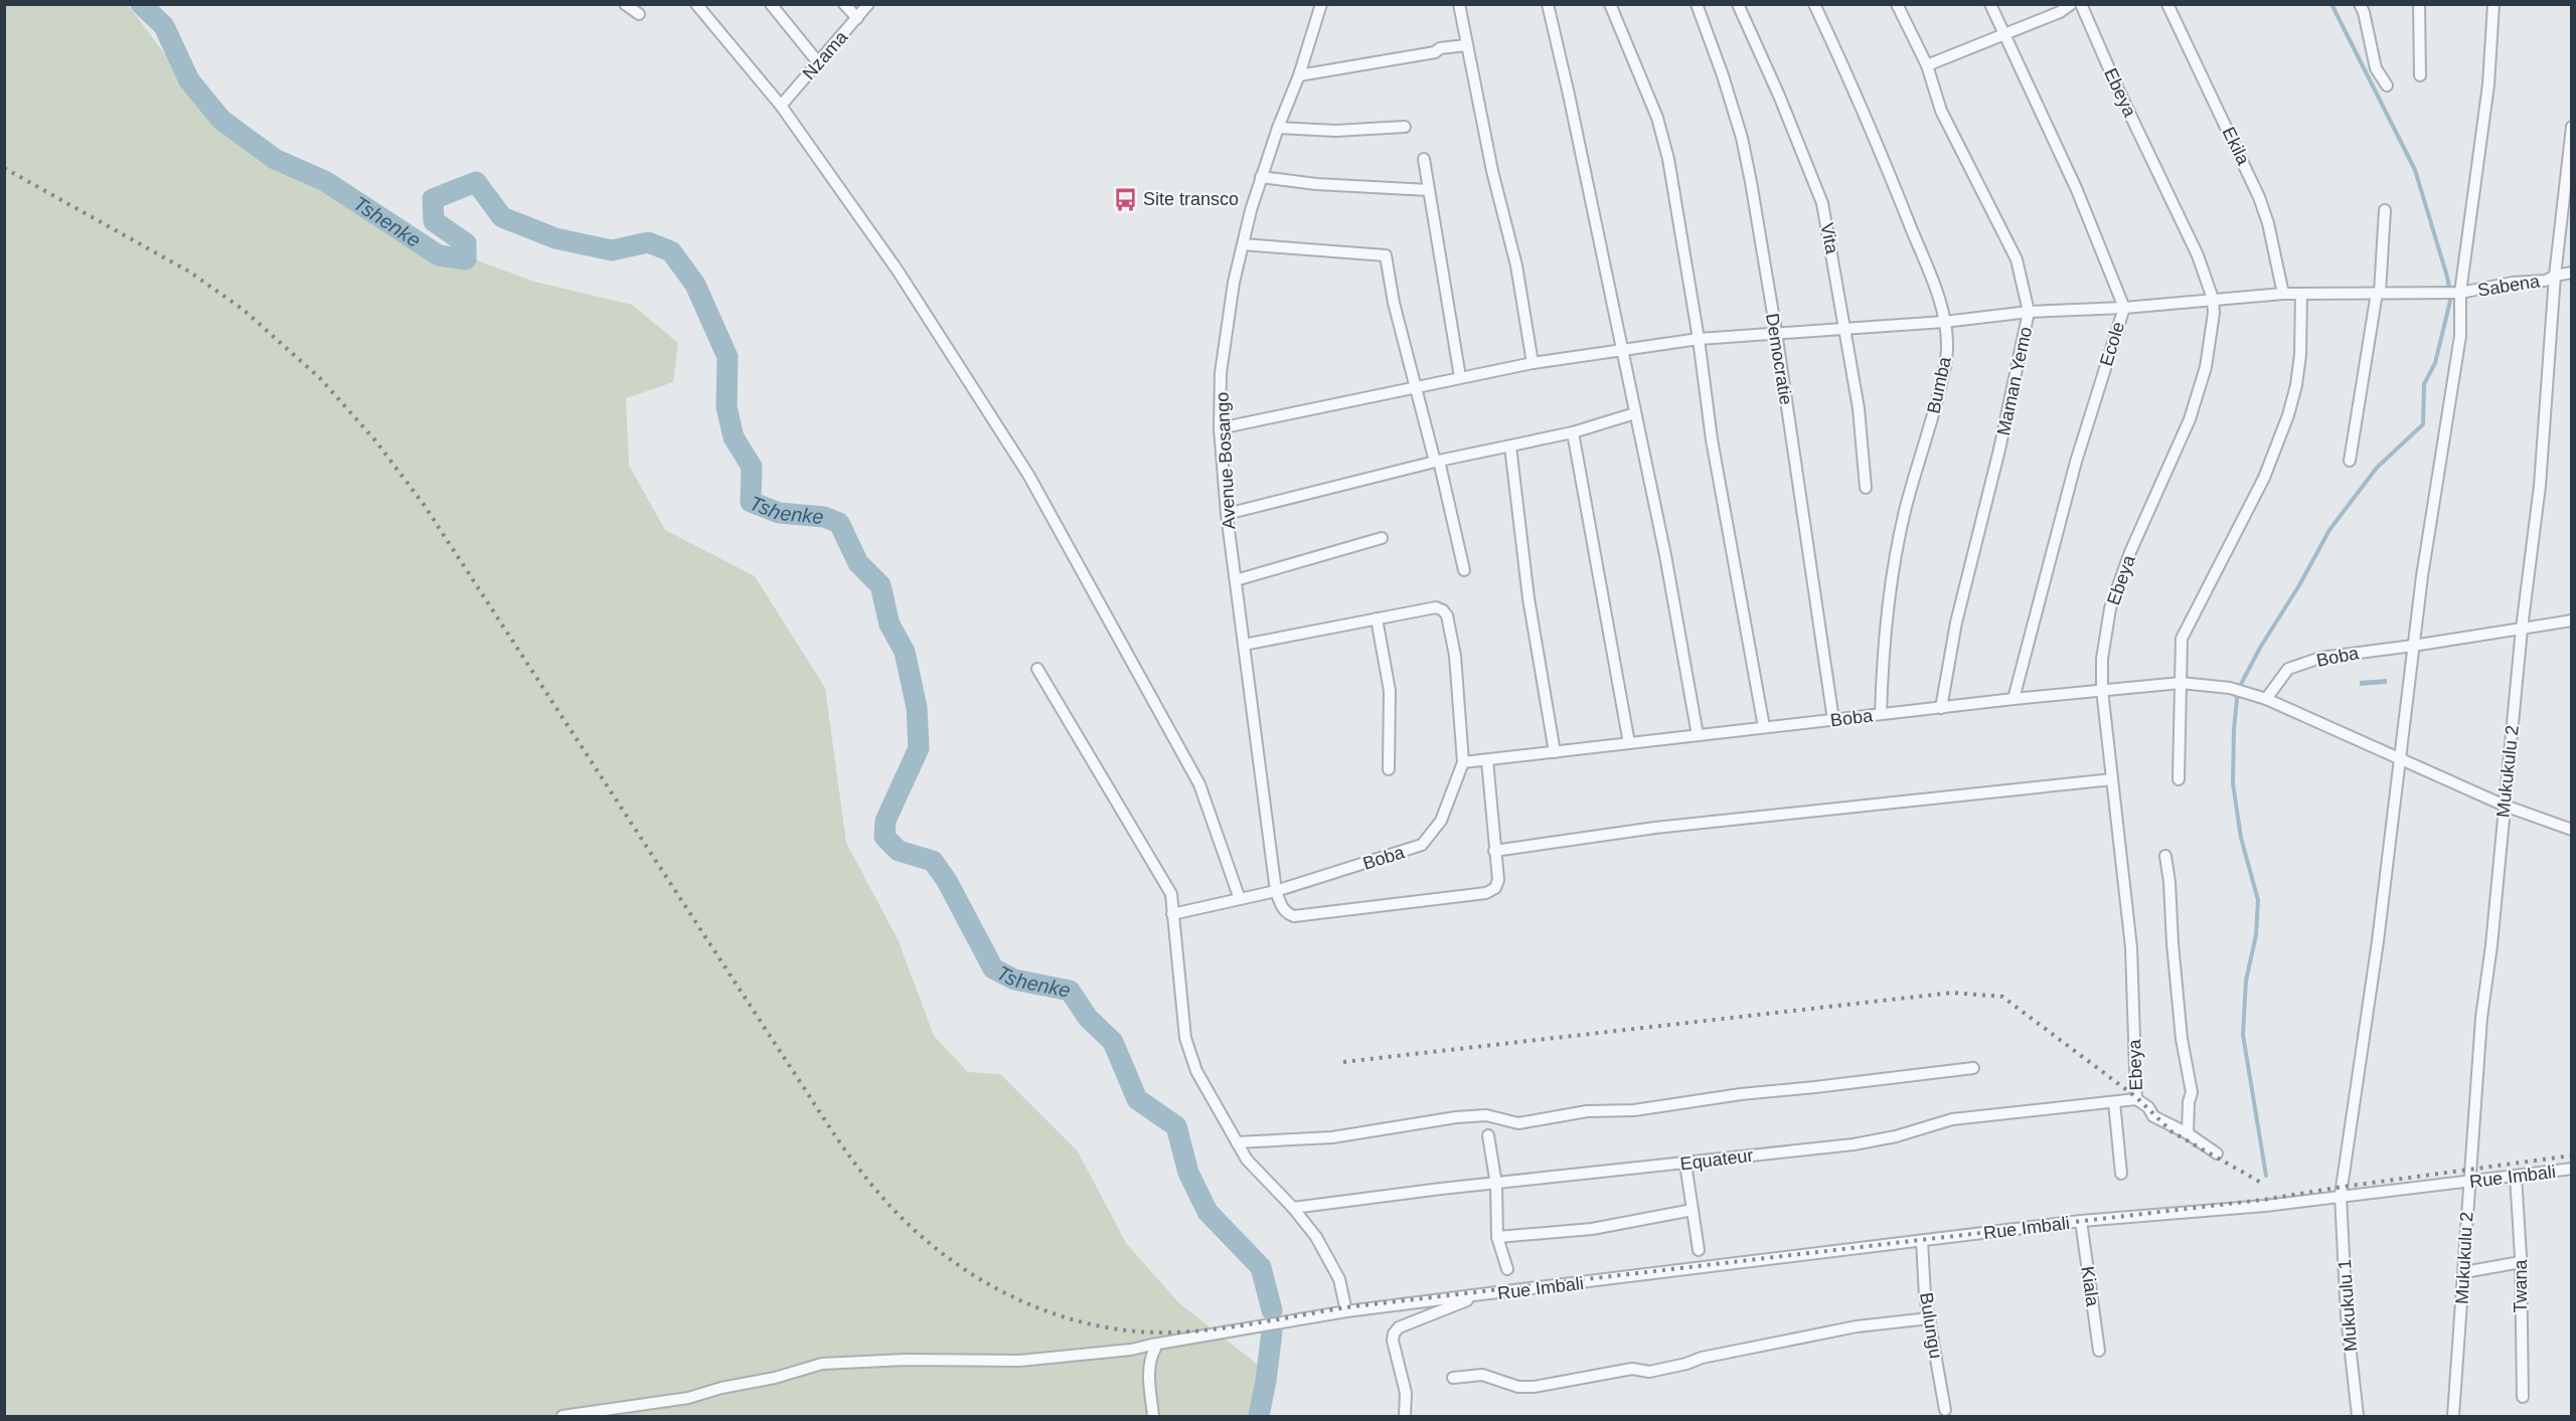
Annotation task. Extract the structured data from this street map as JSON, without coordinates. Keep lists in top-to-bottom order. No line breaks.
{"streets":{"street":["Nzama","Ebeya","Ekila","Vita","Sabena","Ecole","Democratie","Maman Yemo","Bumba","Avenue Bosango","Boba","Mukukulu 2","Equateur","Rue Imbali","Kiala","Twana","Mukukulu 1","Bulungu"]},"crossings":[["Ebeya","Sabena"],["Ebeya","Boba"],["Ebeya","Equateur"],["Ekila","Sabena"],["Vita","Sabena"],["Sabena","Ecole"],["Sabena","Democratie"],["Sabena","Maman Yemo"],["Sabena","Bumba"],["Sabena","Avenue Bosango"],["Sabena","Mukukulu 2"],["Sabena","Mukukulu 1"],["Ecole","Boba"],["Democratie","Boba"],["Maman Yemo","Boba"],["Bumba","Boba"],["Avenue Bosango","Boba"],["Boba","Mukukulu 2"],["Boba","Mukukulu 1"],["Mukukulu 2","Rue Imbali"],["Rue Imbali","Kiala"],["Rue Imbali","Twana"],["Rue Imbali","Mukukulu 1"],["Rue Imbali","Bulungu"]],"water":["Tshenke"],"places":{"bus stop":["Site transco"]}}
